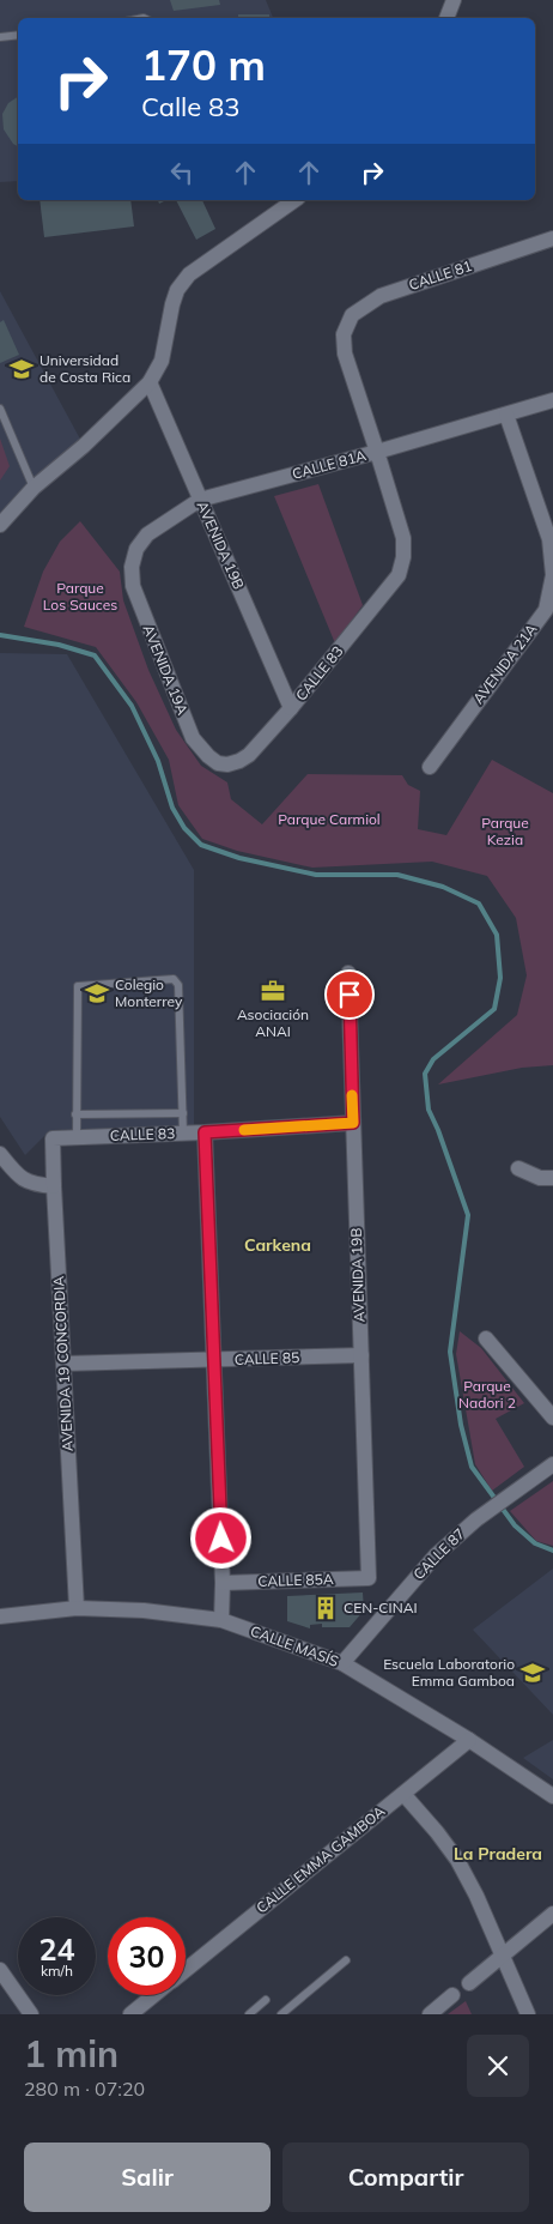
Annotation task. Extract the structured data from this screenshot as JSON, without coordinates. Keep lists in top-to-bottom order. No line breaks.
{"streets":{"street":["CALLE 81","CALLE 81A","AVENIDA 19B","AVENIDA 21A","AVENIDA 19A","CALLE 83","CALLE 85","AVENIDA 19 CONCORDIA","CALLE 87","CALLE 85A","CALLE MASÍS","CALLE EMMA GAMBOA"]},"crossings":[["CALLE 81","CALLE 83"],["CALLE 81A","AVENIDA 19B"],["CALLE 81A","AVENIDA 21A"],["CALLE 81A","AVENIDA 19A"],["CALLE 81A","CALLE 83"],["AVENIDA 19B","CALLE 83"],["AVENIDA 19B","CALLE 85"],["AVENIDA 19B","CALLE 85A"],["AVENIDA 19A","CALLE 83"],["CALLE 83","AVENIDA 19 CONCORDIA"],["CALLE 85","AVENIDA 19 CONCORDIA"],["AVENIDA 19 CONCORDIA","CALLE MASÍS"],["CALLE 87","CALLE MASÍS"],["CALLE MASÍS","CALLE EMMA GAMBOA"]],"districts":["Carkena","La Pradera"],"parks":["Parque Los Sauces","Parque Carmiol","Parque Kezia","Parque Nadori 2"],"places":{"school or university":["Universidad de Costa Rica","Colegio Monterrey","Escuela Laboratorio Emma Gamboa"],"office":["Asociación ANAI"],"building":["CEN-CINAI"]},"page":{"turn":["170 m","Calle 83"],"speed":"24 km/h","limit":"30","heading":["1 min","280 m · 07:20"],"buttons":["Salir","Compartir"]}}
